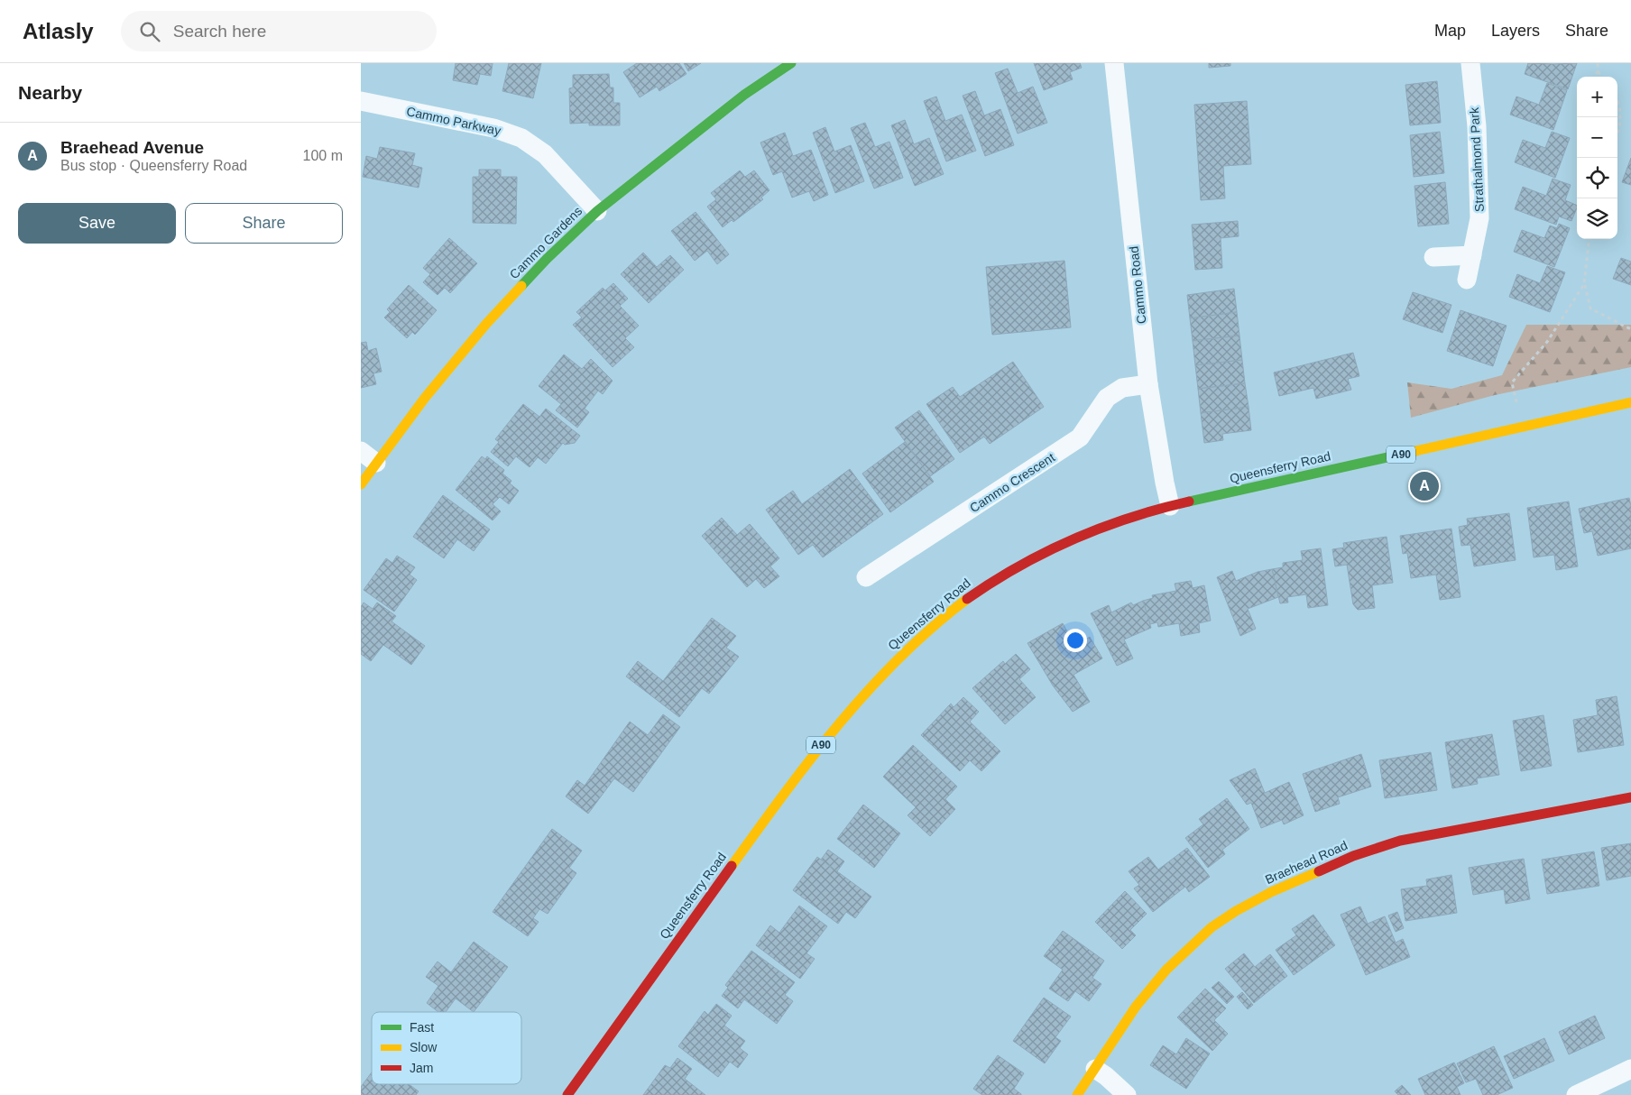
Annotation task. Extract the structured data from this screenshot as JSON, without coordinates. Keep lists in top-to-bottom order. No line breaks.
{"streets":{"main road":["Cammo Gardens","A90","Queensferry Road","Braehead Road"],"street":["Cammo Parkway","Strathalmond Park","Cammo Road","Cammo Crescent"]},"crossings":[["Cammo Parkway","Cammo Gardens"],["Cammo Road","Queensferry Road"],["Cammo Road","Cammo Crescent"]],"legend":["Fast","Slow","Jam"],"page":{"header":"Atlasly","search":"Search here","nav":["Map","Layers","Share"],"heading":"Nearby","map_buttons":["+","−"],"list":[{"mark":"A","name":"Braehead Avenue","note":"Bus stop · Queensferry Road","value":"100 m"}],"buttons":["Save","Share"],"pins":"A"}}
